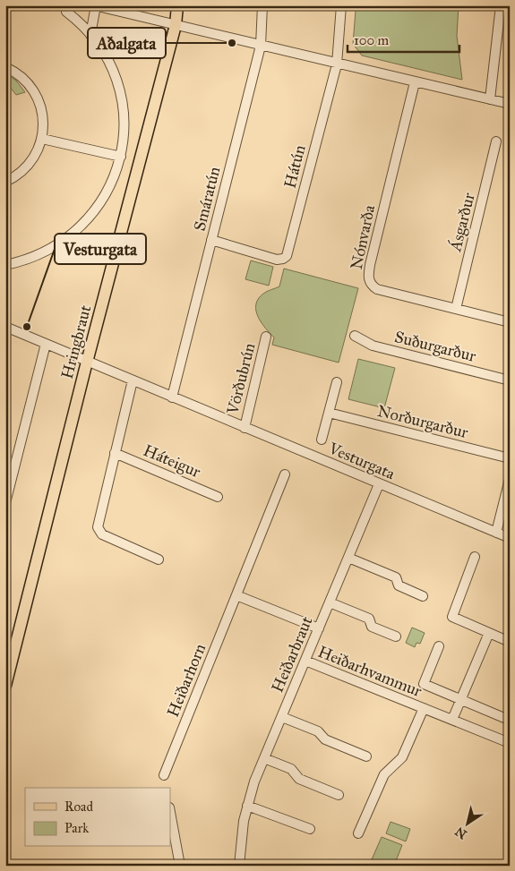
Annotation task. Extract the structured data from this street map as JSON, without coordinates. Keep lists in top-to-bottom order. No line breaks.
{"streets":{"main road":["Hringbraut"],"street":["Hátún","Smáratún","Ásgarður","Nónvarða","Suðurgarður","Vörðubrún","Norðurgarður","Háteigur","Vesturgata","Heiðarbraut","Heiðarhvammur","Heiðarhorn"]},"crossings":[["Hátún","Smáratún"],["Smáratún","Vesturgata"],["Ásgarður","Nónvarða"],["Hringbraut","Vesturgata"],["Vörðubrún","Vesturgata"],["Vesturgata","Heiðarbraut"],["Heiðarbraut","Heiðarhvammur"]],"places":["Aðalgata","Vesturgata"],"legend":["Road","Park"],"scale_bar":"100 m","north":"bottom left"}
